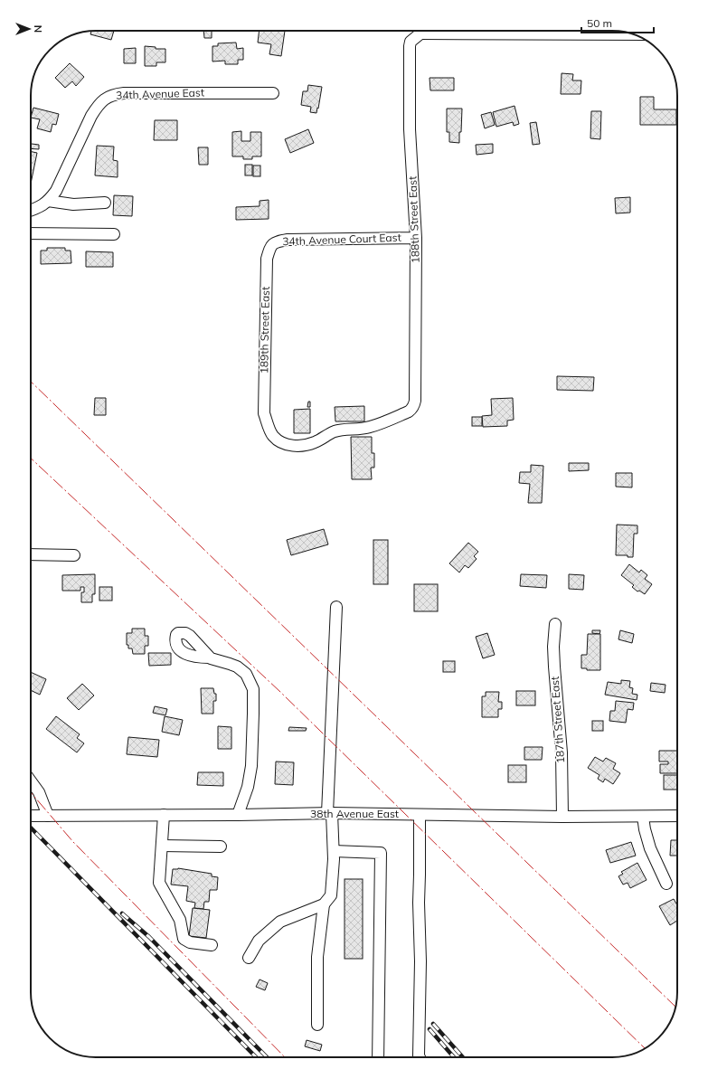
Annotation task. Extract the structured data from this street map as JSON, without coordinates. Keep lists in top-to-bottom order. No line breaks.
{"streets":{"street":["34th Avenue East","188th Street East","34th Avenue Court East","189th Street East","187th Street East","38th Avenue East"]},"crossings":[["188th Street East","34th Avenue Court East"],["188th Street East","189th Street East"],["34th Avenue Court East","189th Street East"],["187th Street East","38th Avenue East"]],"scale_bar":"50 m","north":"right"}
